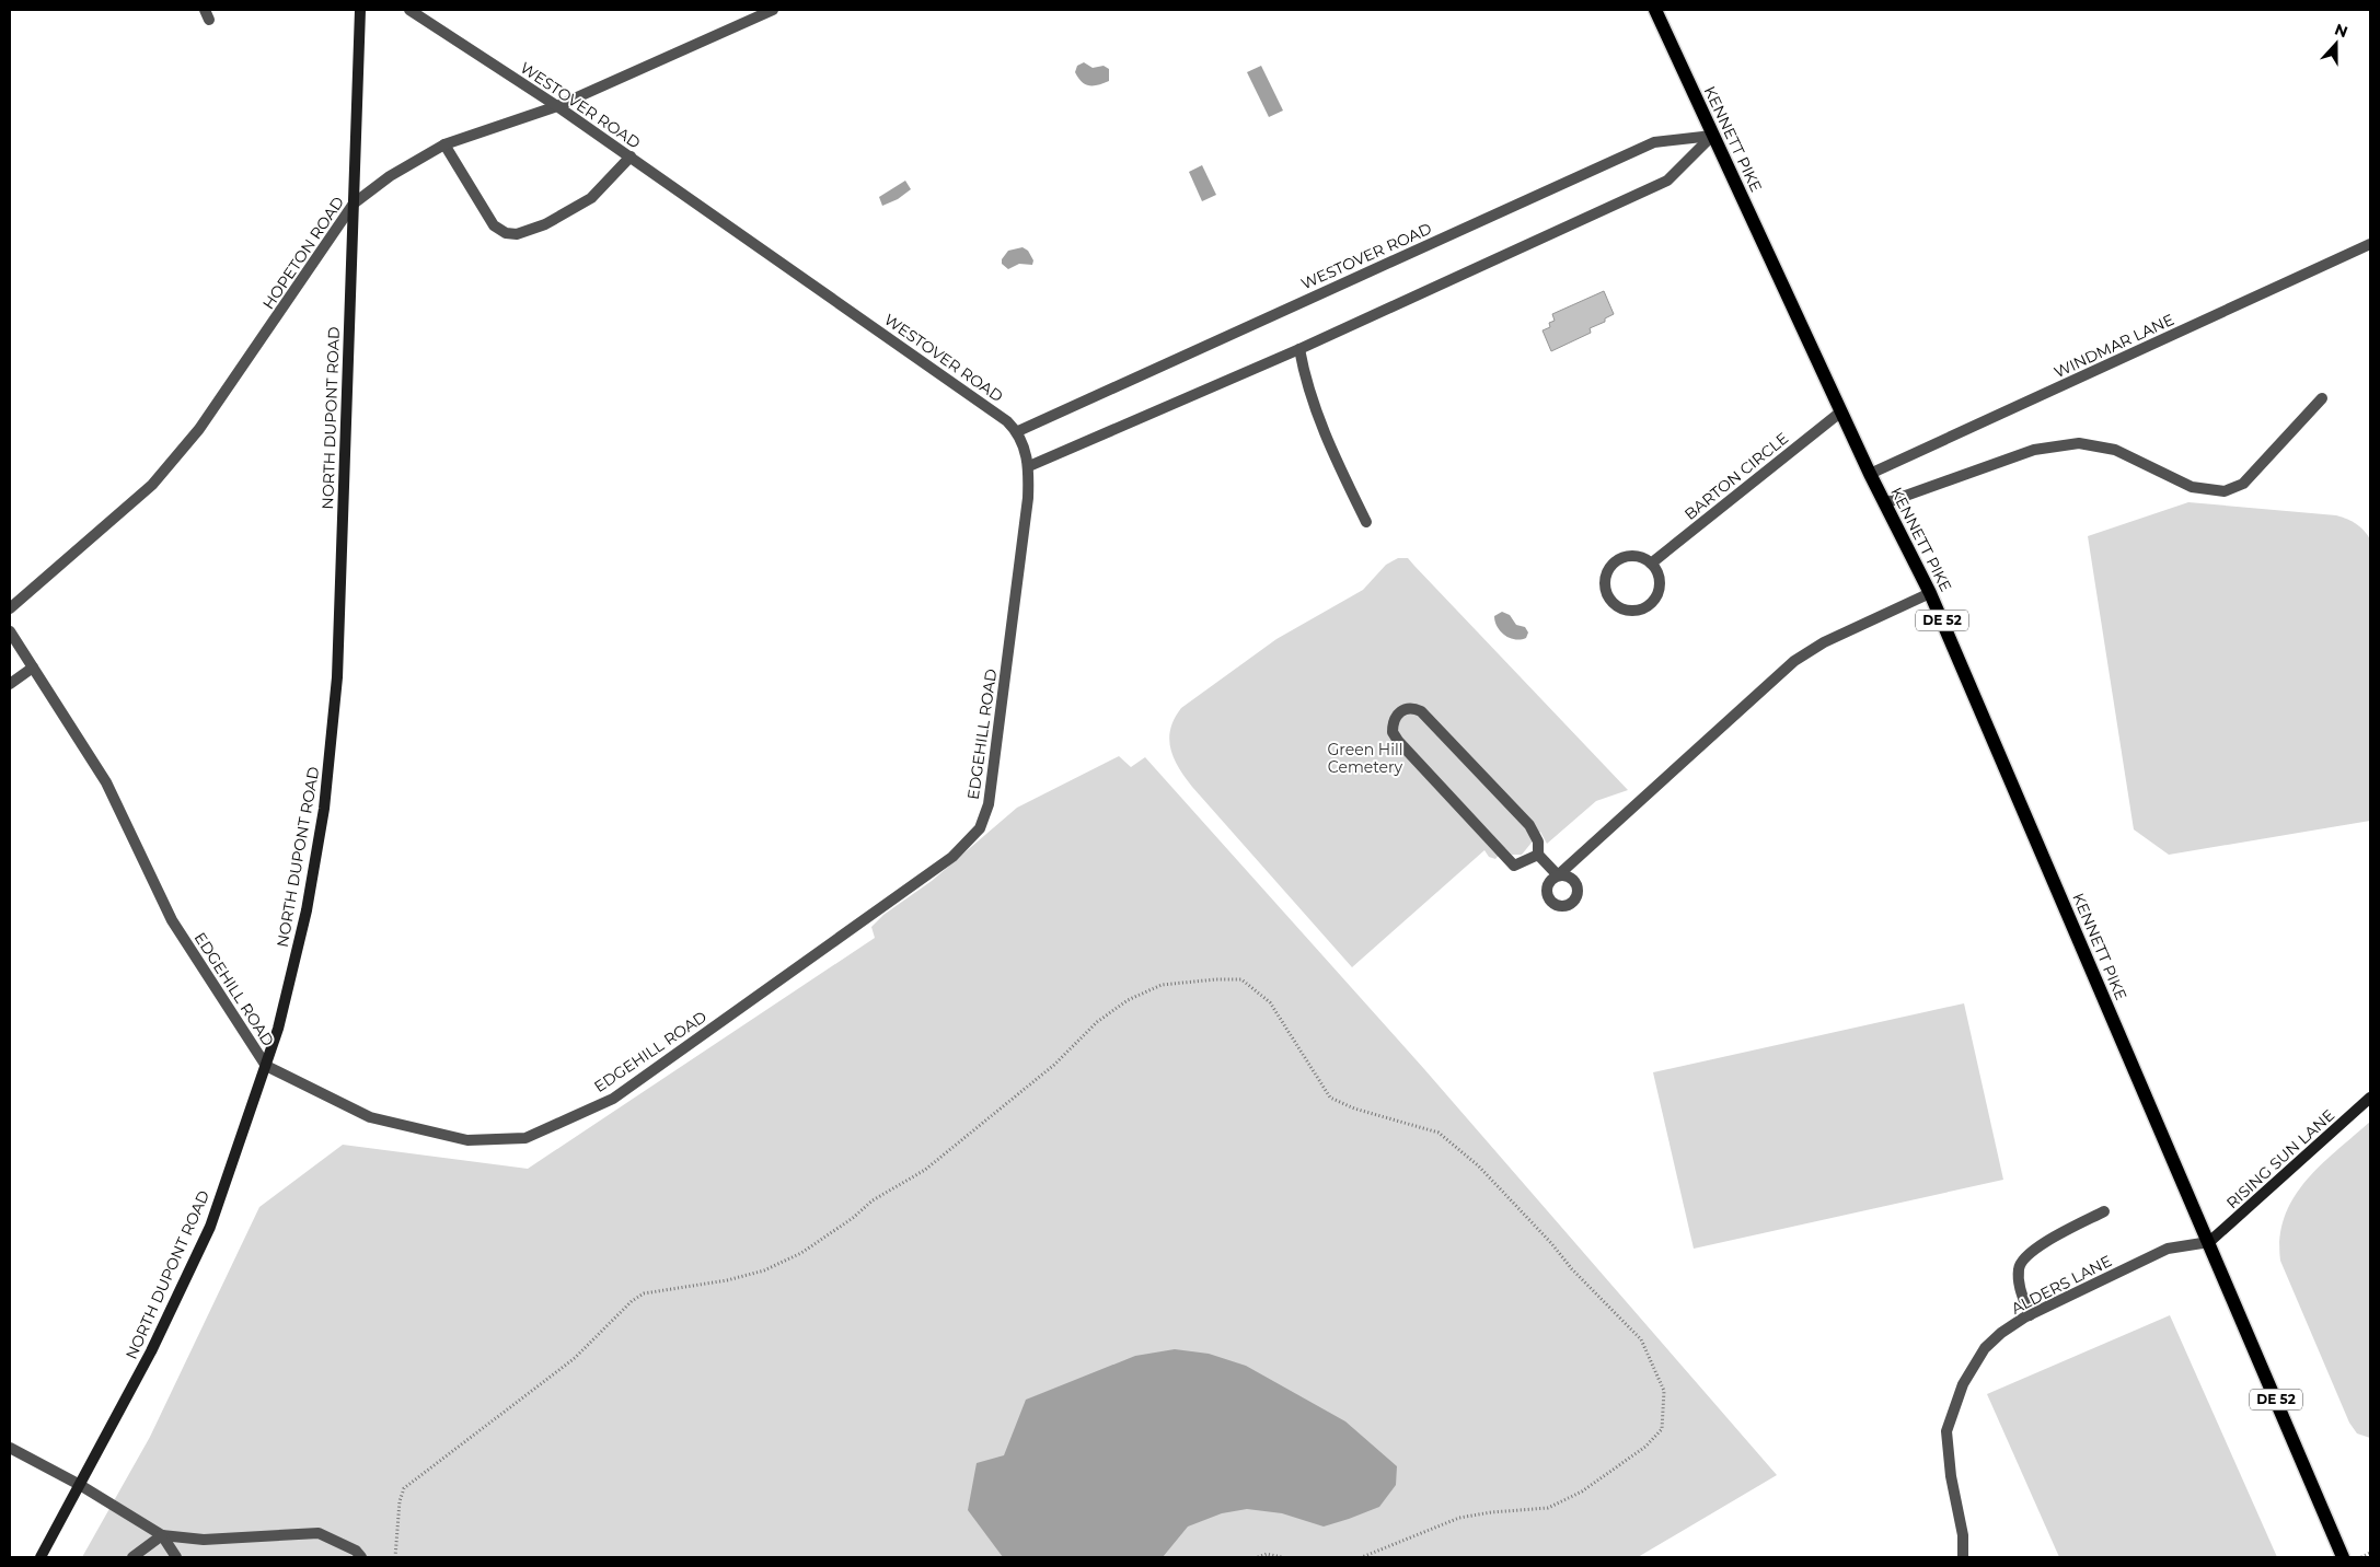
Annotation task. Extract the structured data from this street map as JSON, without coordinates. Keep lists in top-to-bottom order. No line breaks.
{"streets":{"main road":["KENNETT PIKE","NORTH DUPONT ROAD","DE 52","RISING SUN LANE"],"street":["WESTOVER ROAD","HOPETON ROAD","WINDMAR LANE","BARTON CIRCLE","EDGEHILL ROAD","ALDERS LANE"]},"crossings":[["WESTOVER ROAD","KENNETT PIKE"],["WESTOVER ROAD","HOPETON ROAD"],["WESTOVER ROAD","EDGEHILL ROAD"],["KENNETT PIKE","WINDMAR LANE"],["KENNETT PIKE","BARTON CIRCLE"],["KENNETT PIKE","DE 52"],["KENNETT PIKE","RISING SUN LANE"],["KENNETT PIKE","ALDERS LANE"],["HOPETON ROAD","NORTH DUPONT ROAD"],["NORTH DUPONT ROAD","EDGEHILL ROAD"],["DE 52","RISING SUN LANE"],["DE 52","ALDERS LANE"],["RISING SUN LANE","ALDERS LANE"]],"parks":["Green Hill Cemetery"],"north":"top"}
